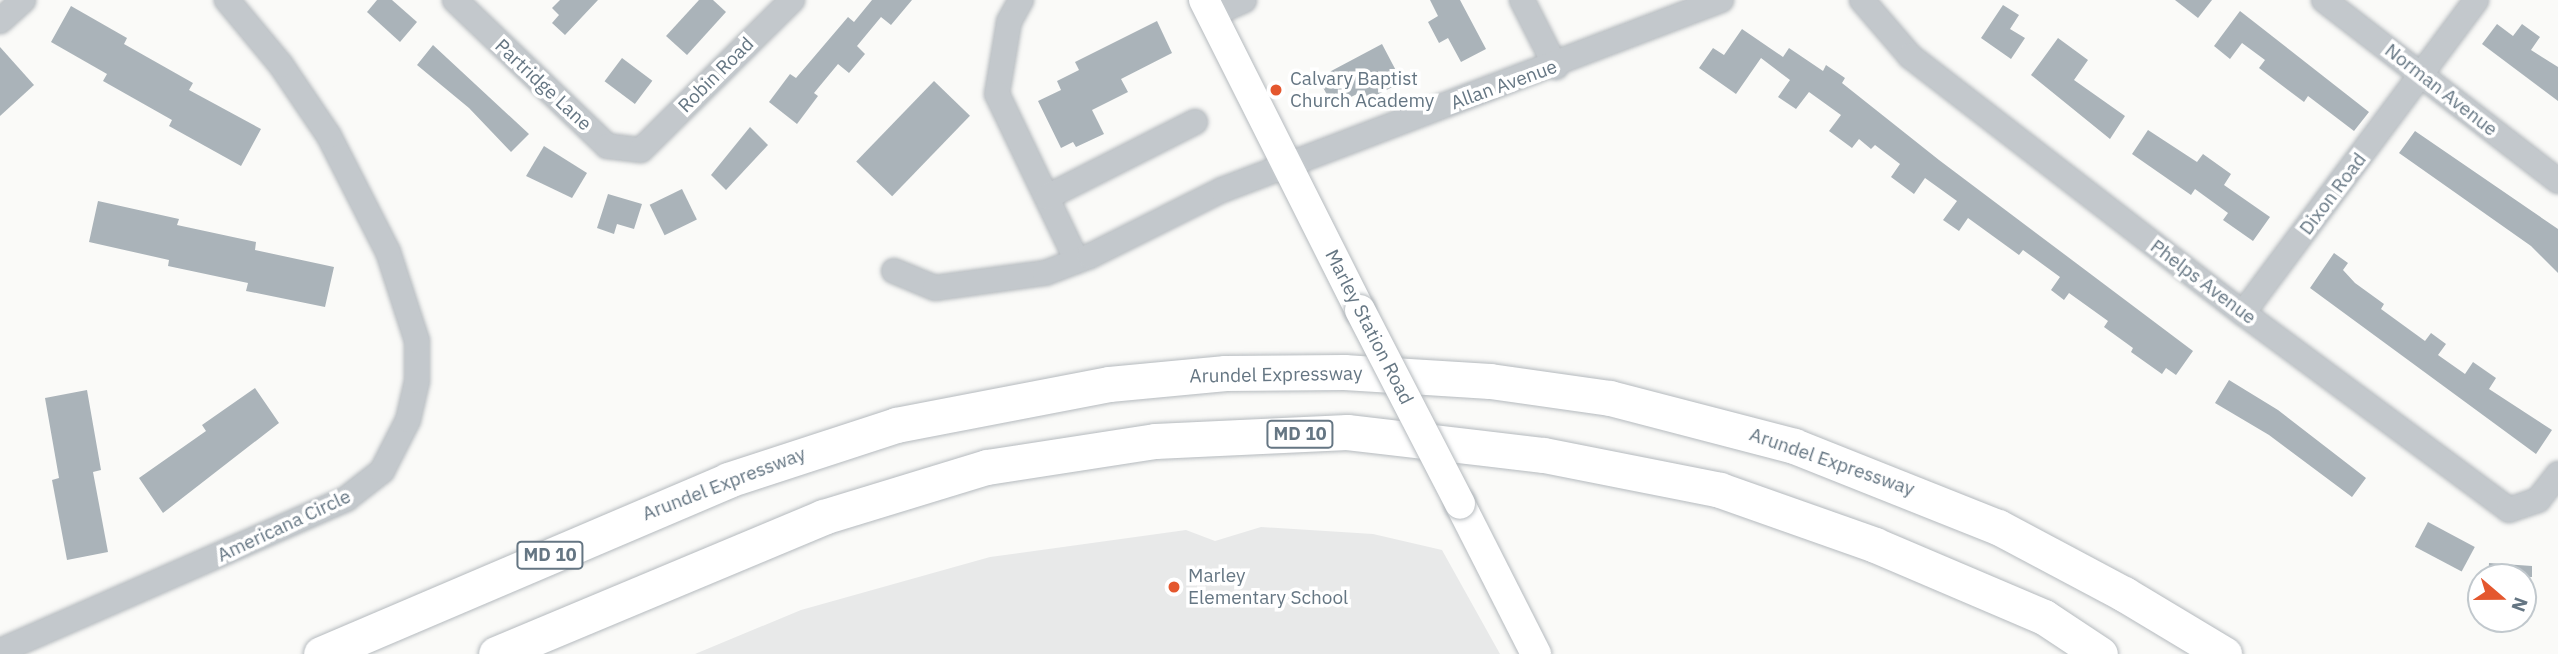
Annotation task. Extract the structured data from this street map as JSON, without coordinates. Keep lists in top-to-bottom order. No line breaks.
{"streets":{"highway":["Arundel Expressway","MD 10"],"main road":["Marley Station Road"],"street":["Robin Road","Partridge Lane","Allan Avenue","Norman Avenue","Dixon Road","Phelps Avenue","Americana Circle"]},"crossings":[["Robin Road","Partridge Lane"],["Allan Avenue","Marley Station Road"],["Norman Avenue","Dixon Road"],["Dixon Road","Phelps Avenue"]],"places":["Calvary Baptist Church Academy","Marley Elementary School"],"north":"right"}
